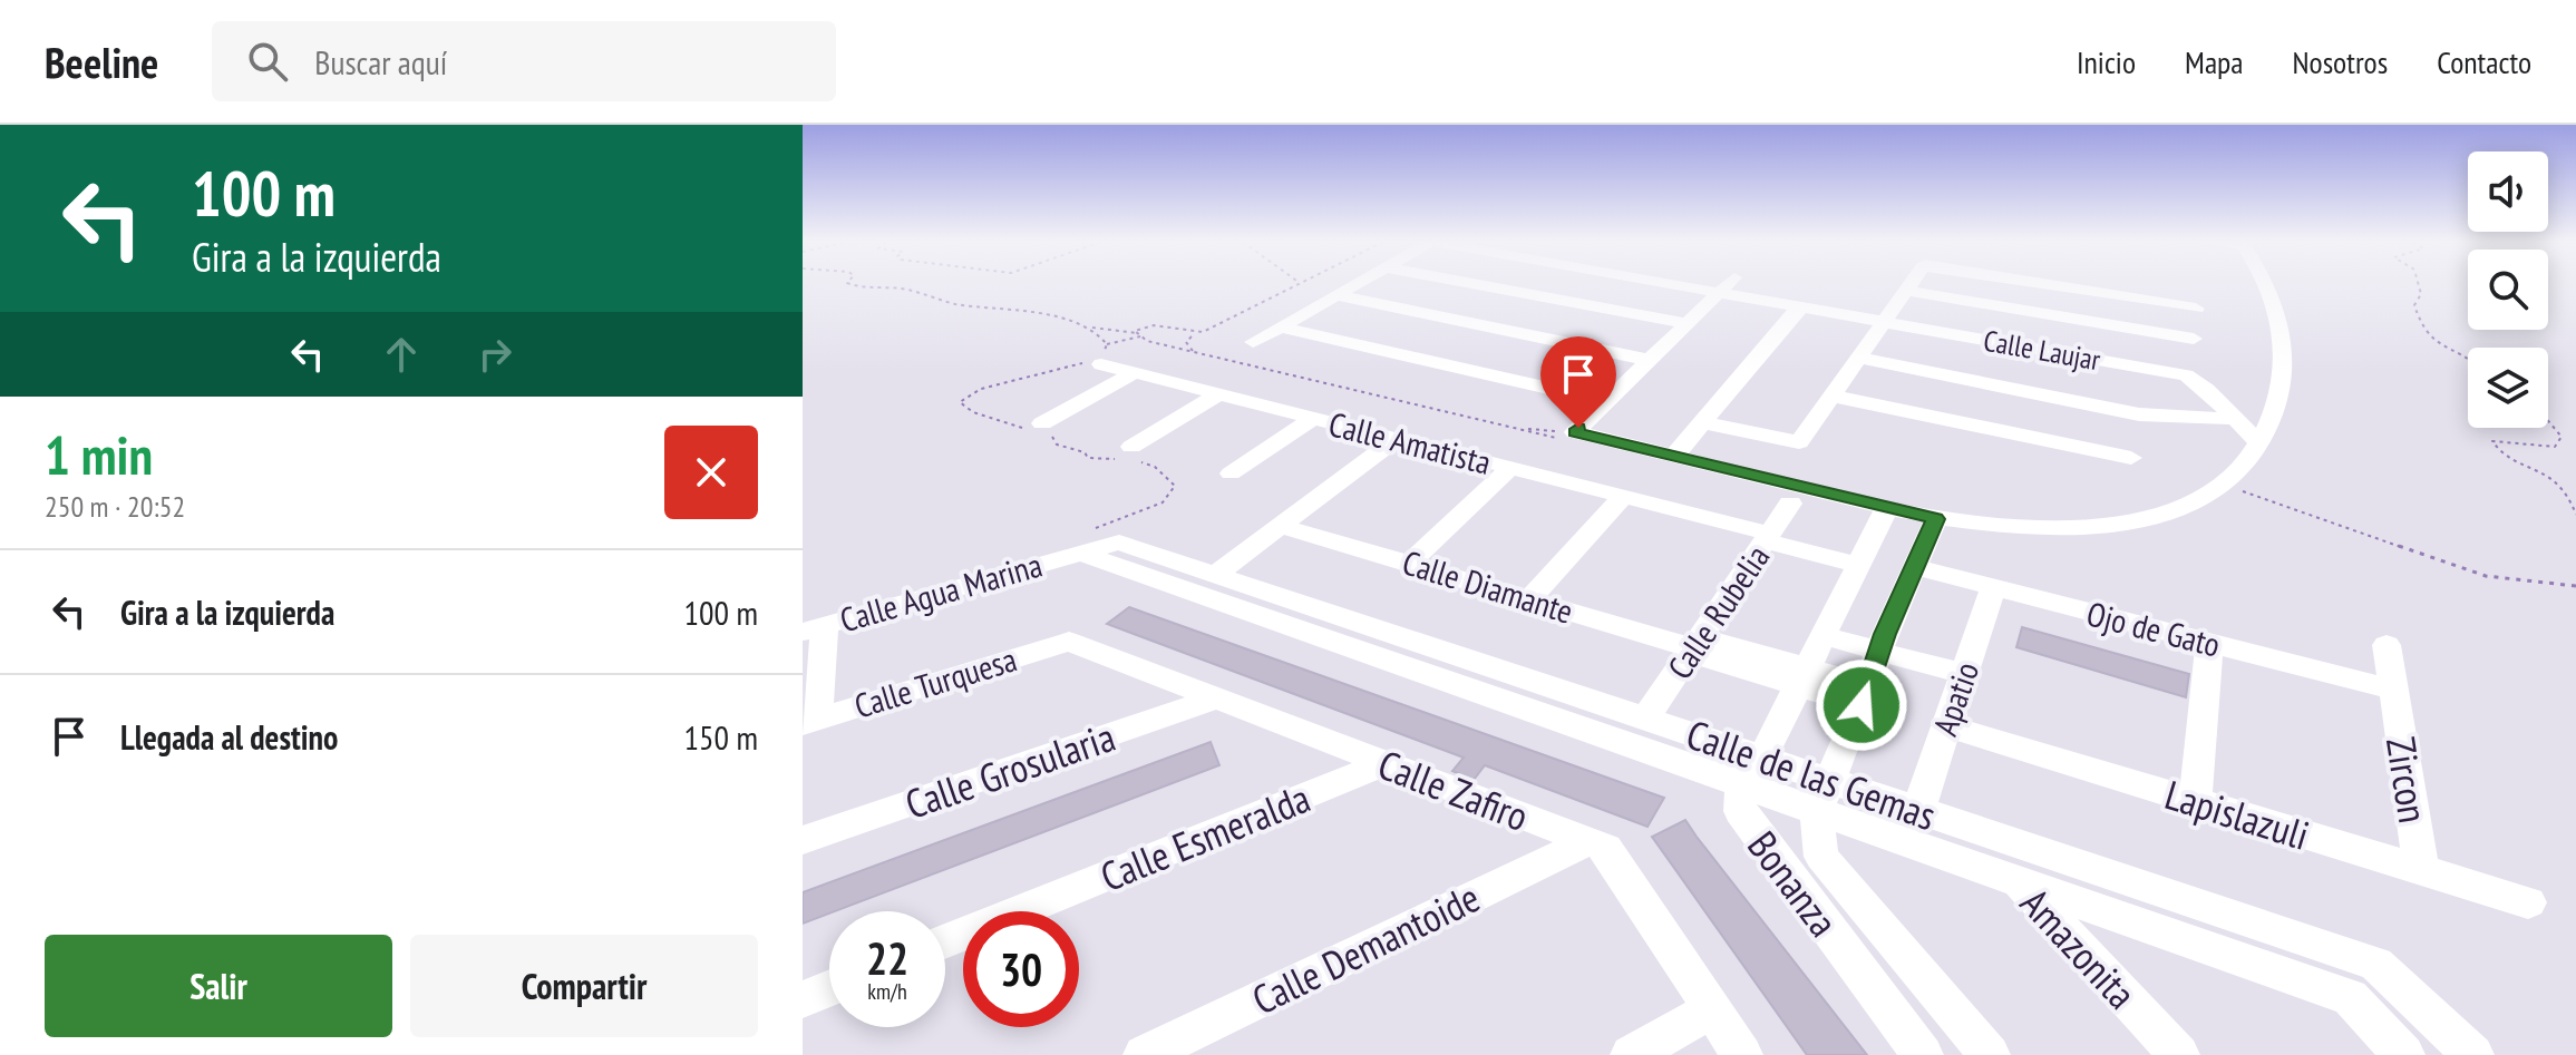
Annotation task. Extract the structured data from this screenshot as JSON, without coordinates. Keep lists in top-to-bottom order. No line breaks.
{"streets":{"street":["Calle Laujar","Calle Amatista","Calle Diamante","Calle Agua Marina","Calle Rubelia","Ojo de Gato","Calle Turquesa","Apatio","Calle Grosularia","Calle de las Gemas","Zircon","Calle Zafiro","Lapislazuli","Calle Esmeralda","Bonanza","Calle Demantoide","Amazonita"]},"crossings":[["Calle Amatista","Calle Rubelia"],["Calle Diamante","Calle Rubelia"],["Calle Diamante","Bonanza"],["Calle Agua Marina","Calle de las Gemas"],["Calle Rubelia","Calle de las Gemas"],["Ojo de Gato","Apatio"],["Ojo de Gato","Zircon"],["Ojo de Gato","Bonanza"],["Calle Turquesa","Calle Zafiro"],["Apatio","Calle de las Gemas"],["Apatio","Lapislazuli"],["Calle Grosularia","Calle Zafiro"],["Calle de las Gemas","Bonanza"],["Calle de las Gemas","Amazonita"],["Zircon","Lapislazuli"],["Calle Zafiro","Calle Esmeralda"],["Calle Zafiro","Calle Demantoide"]],"page":{"header":"Beeline","search":"Buscar aquí","nav":["Inicio","Mapa","Nosotros","Contacto"],"turn":["100 m","Gira a la izquierda"],"heading":["1 min","250 m · 20:52"],"list":[{"name":"Gira a la izquierda","value":"100 m"},{"name":"Llegada al destino","value":"150 m"}],"speed":"22 km/h","limit":"30","buttons":["Salir","Compartir"]}}
